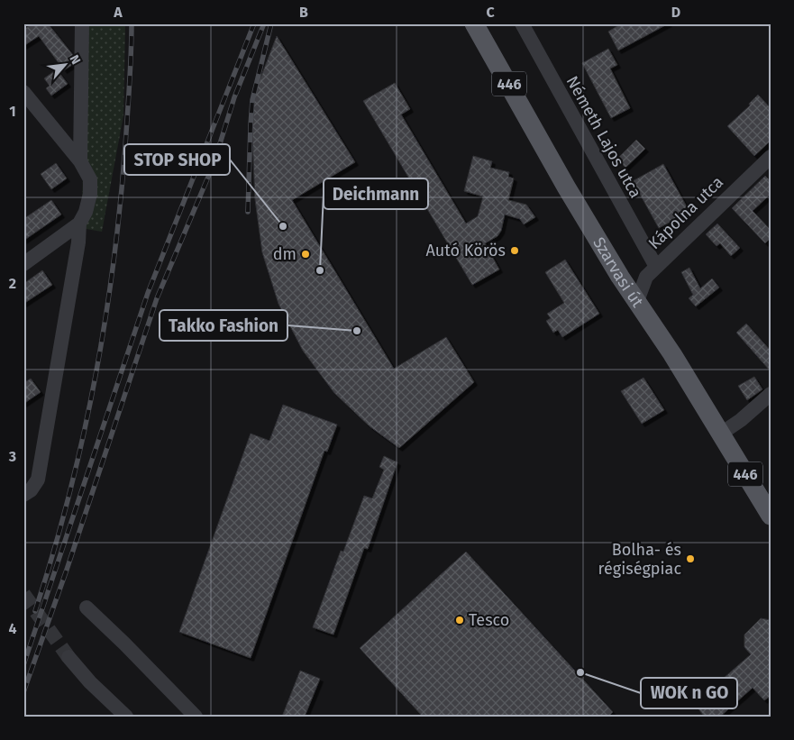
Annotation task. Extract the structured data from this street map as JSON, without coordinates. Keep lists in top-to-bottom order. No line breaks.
{"streets":{"main road":["446","Szarvasi út"],"street":["Németh Lajos utca","Kápolna utca"]},"crossings":[["Németh Lajos utca","Kápolna utca"],["Kápolna utca","Szarvasi út"]],"places":["STOP SHOP","Autó Körös","dm","Deichmann","Takko Fashion","Bolha- és régiségpiac","Tesco","WOK n GO"],"north":"top right","grid":{"columns":["A","B","C","D"],"rows":["1","2","3","4"]}}
